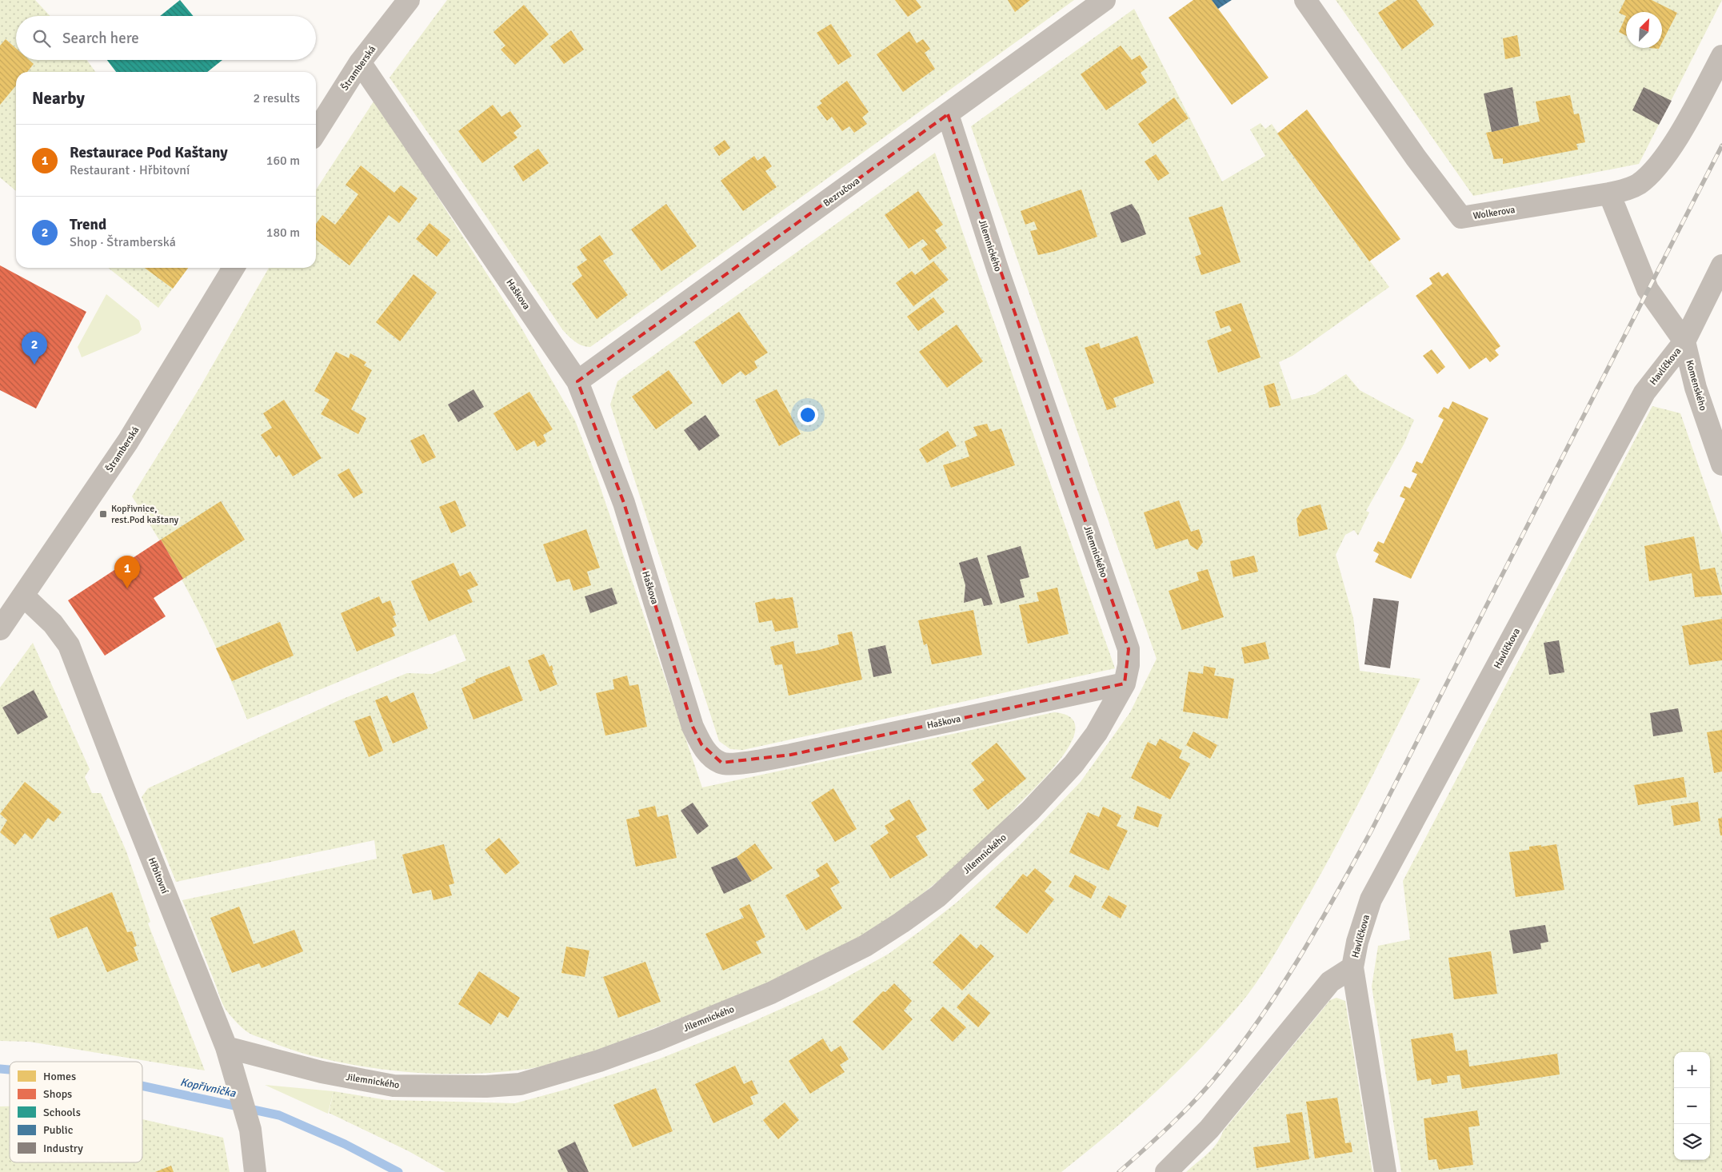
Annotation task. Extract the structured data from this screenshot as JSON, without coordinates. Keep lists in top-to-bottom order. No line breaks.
{"streets":{"street":["Štramberská","Bezručova","Wolkerova","Jilemnického","Haškova","Havlíčkova","Komenského","Hřbitovní"]},"crossings":[["Štramberská","Haškova"],["Štramberská","Hřbitovní"],["Bezručova","Jilemnického"],["Bezručova","Haškova"],["Jilemnického","Haškova"],["Jilemnického","Hřbitovní"],["Havlíčkova","Komenského"]],"water":["Kopřivnička"],"places":{"transit":["Kopřivnice, rest.Pod kaštany"]},"legend":["Homes","Shops","Schools","Public","Industry"],"north":"top right","page":{"search":"Search here","heading":["Nearby","2 results"],"list":[{"mark":"1","name":"Restaurace Pod Kaštany","note":"Restaurant · Hřbitovní","value":"160 m"},{"mark":"2","name":"Trend","note":"Shop · Štramberská","value":"180 m"}],"pins":["2","1"],"map_buttons":["+","−"]}}
